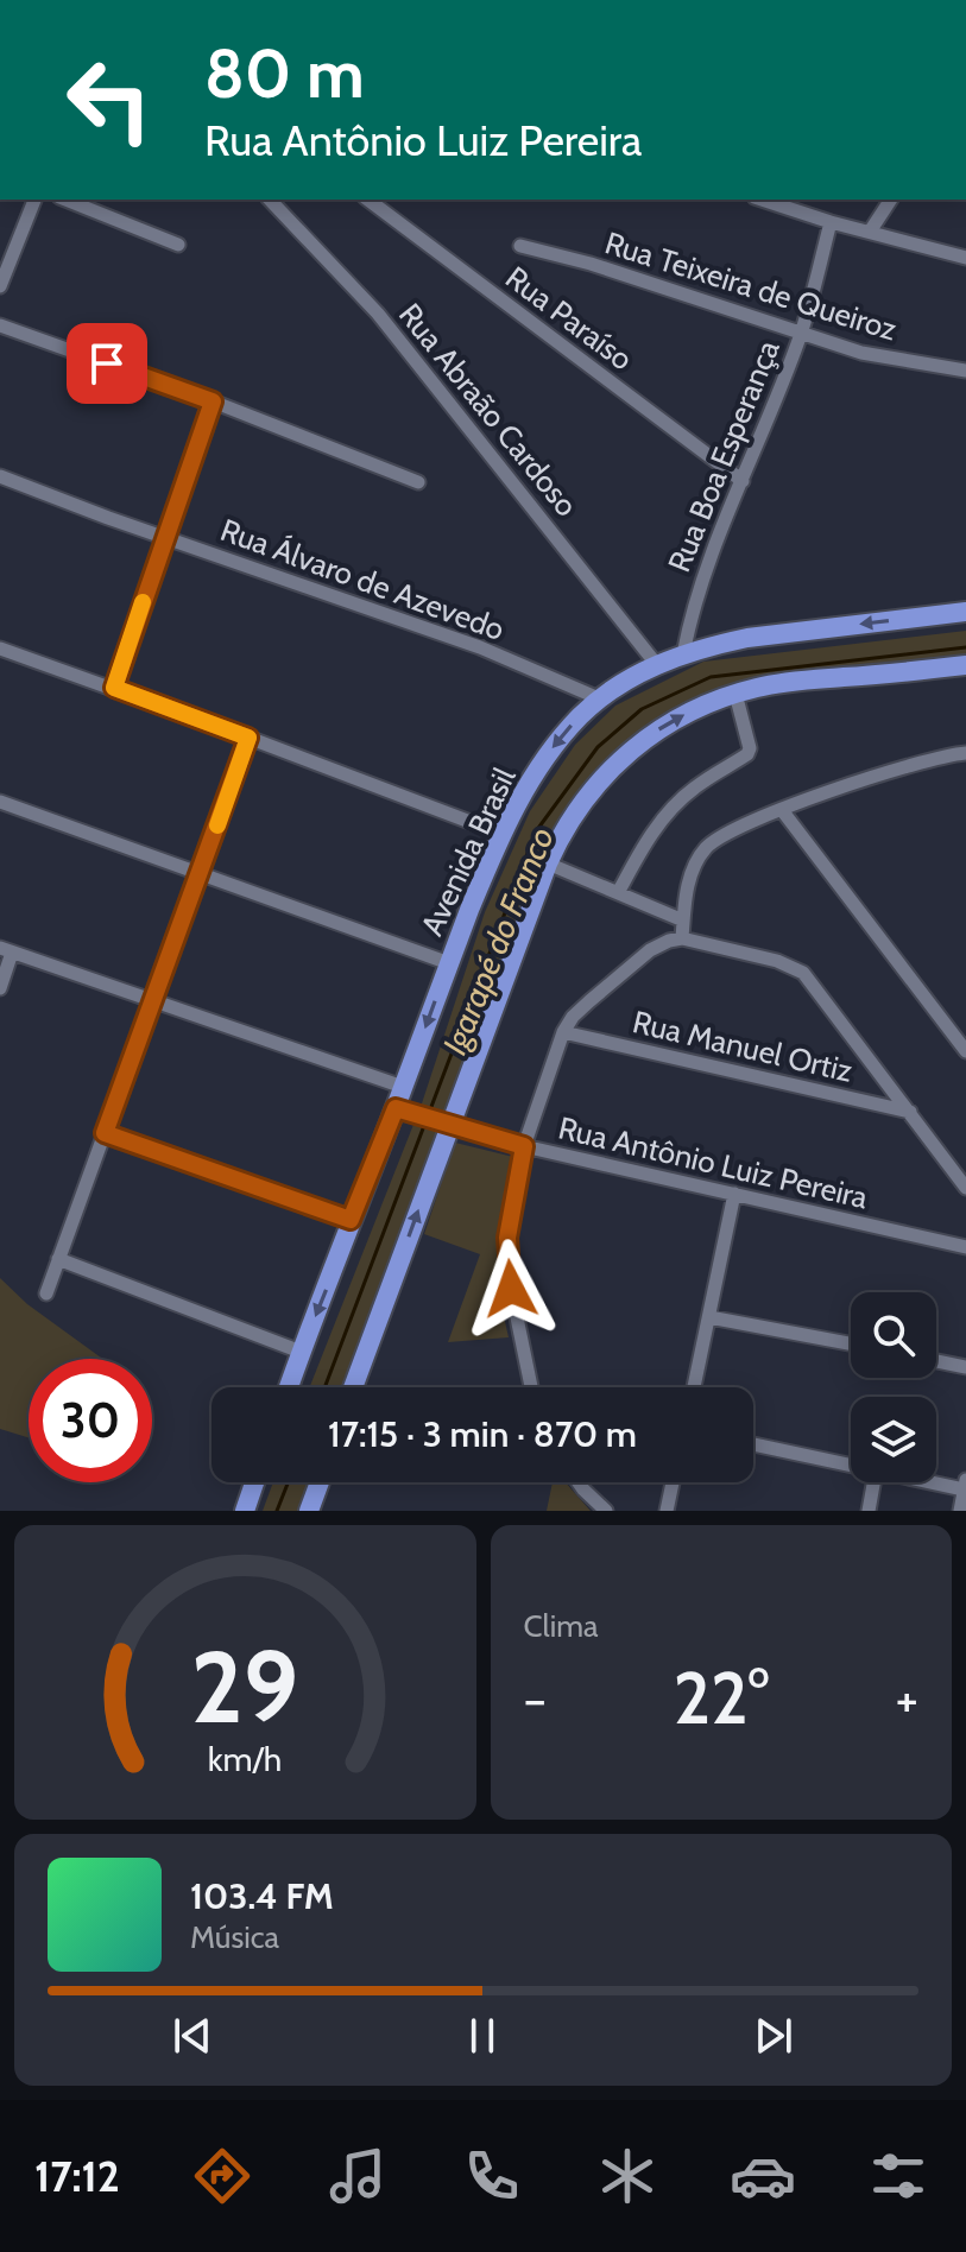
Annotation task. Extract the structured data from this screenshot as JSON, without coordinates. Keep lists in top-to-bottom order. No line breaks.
{"streets":{"highway":["Avenida Brasil"],"street":["Rua Teixeira de Queiroz","Rua Paraíso","Rua Abraão Cardoso","Rua Boa Esperança","Rua Álvaro de Azevedo","Rua Manuel Ortiz","Rua Antônio Luiz Pereira"]},"crossings":[["Rua Teixeira de Queiroz","Rua Boa Esperança"],["Rua Paraíso","Rua Boa Esperança"],["Rua Abraão Cardoso","Avenida Brasil"],["Rua Boa Esperança","Avenida Brasil"],["Rua Álvaro de Azevedo","Avenida Brasil"],["Avenida Brasil","Rua Antônio Luiz Pereira"]],"one_way":["Avenida Brasil"],"water":["Igarapé do Franco"],"page":{"turn":["80 m","Rua Antônio Luiz Pereira"],"limit":"30","trip":"17:15 · 3 min · 870 m","tile":"Clima","heat":["−","22°","+"],"song":["103.4 FM","Música"],"tabs":"17:12","gauge":["29","km/h"]}}
